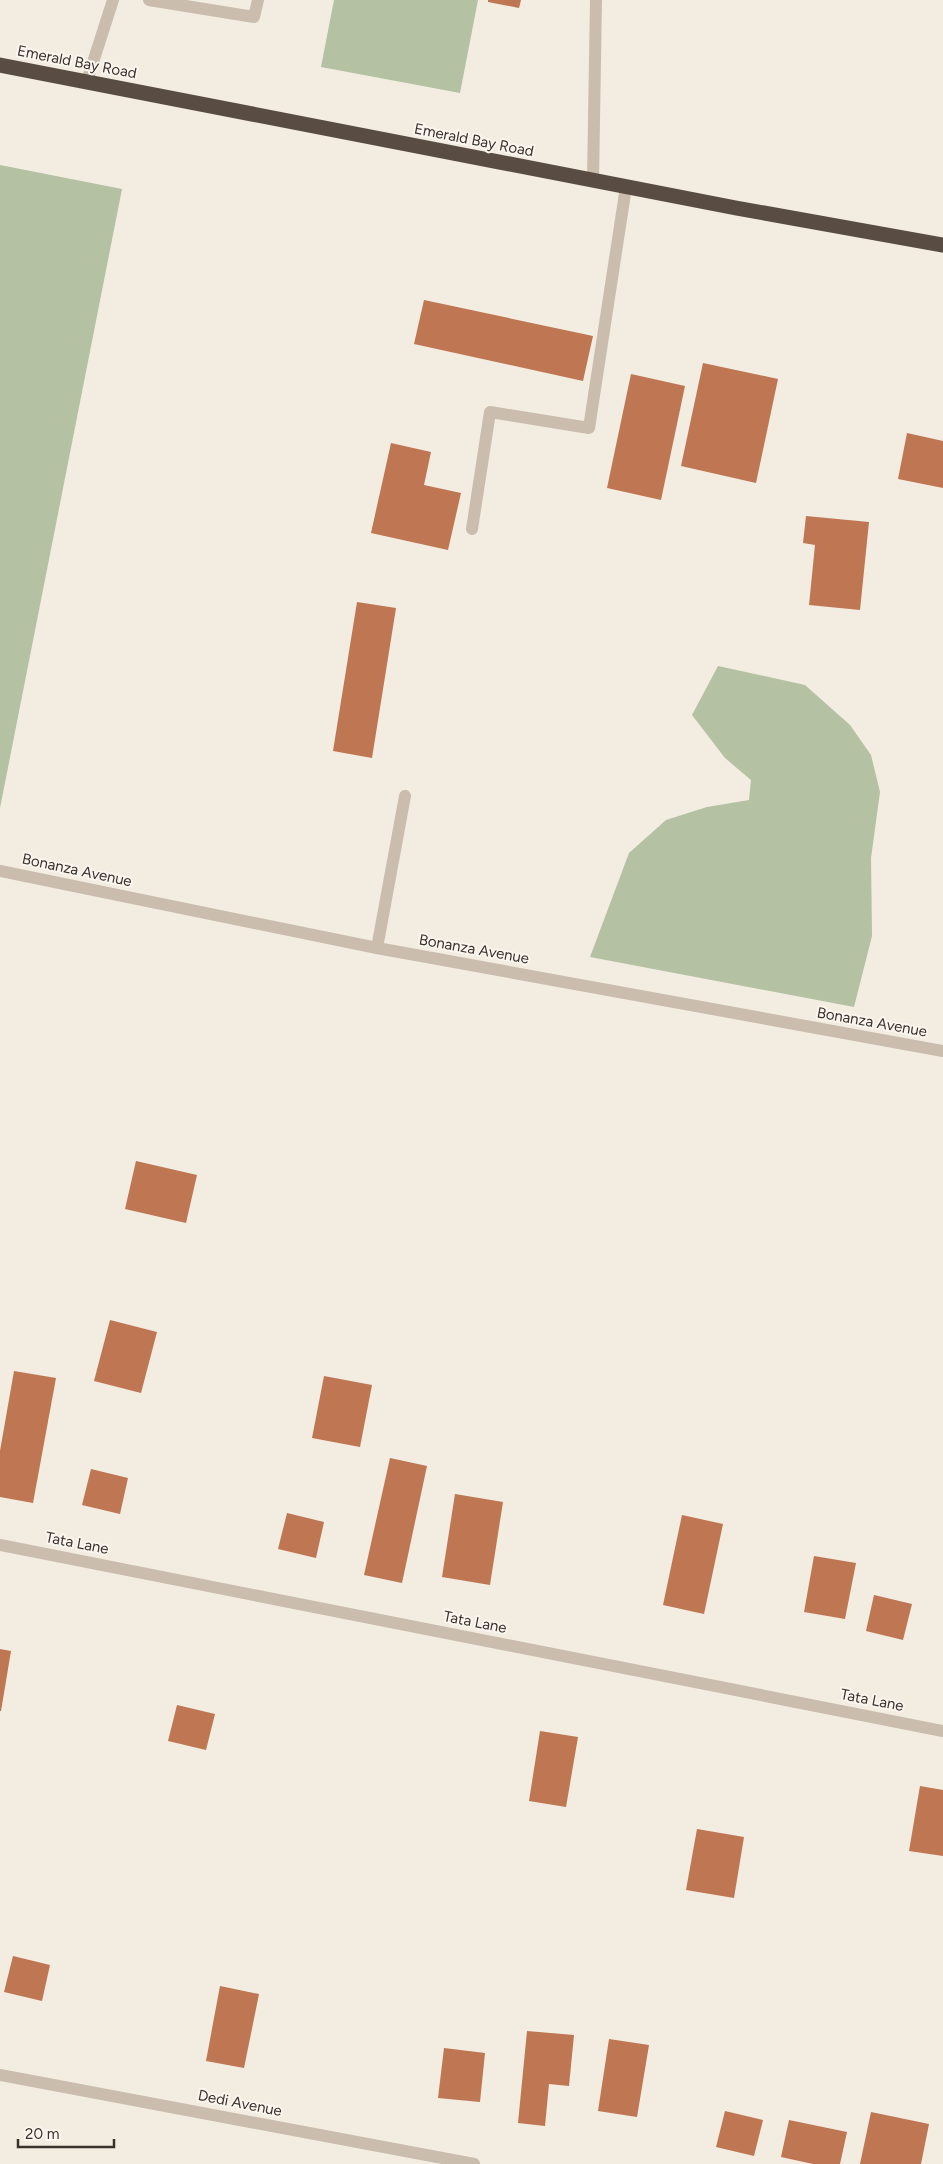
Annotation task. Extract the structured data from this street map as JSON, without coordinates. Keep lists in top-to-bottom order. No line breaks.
{"streets":{"highway":["Emerald Bay Road"],"street":["Bonanza Avenue","Tata Lane","Dedi Avenue"]},"scale_bar":"20 m"}
